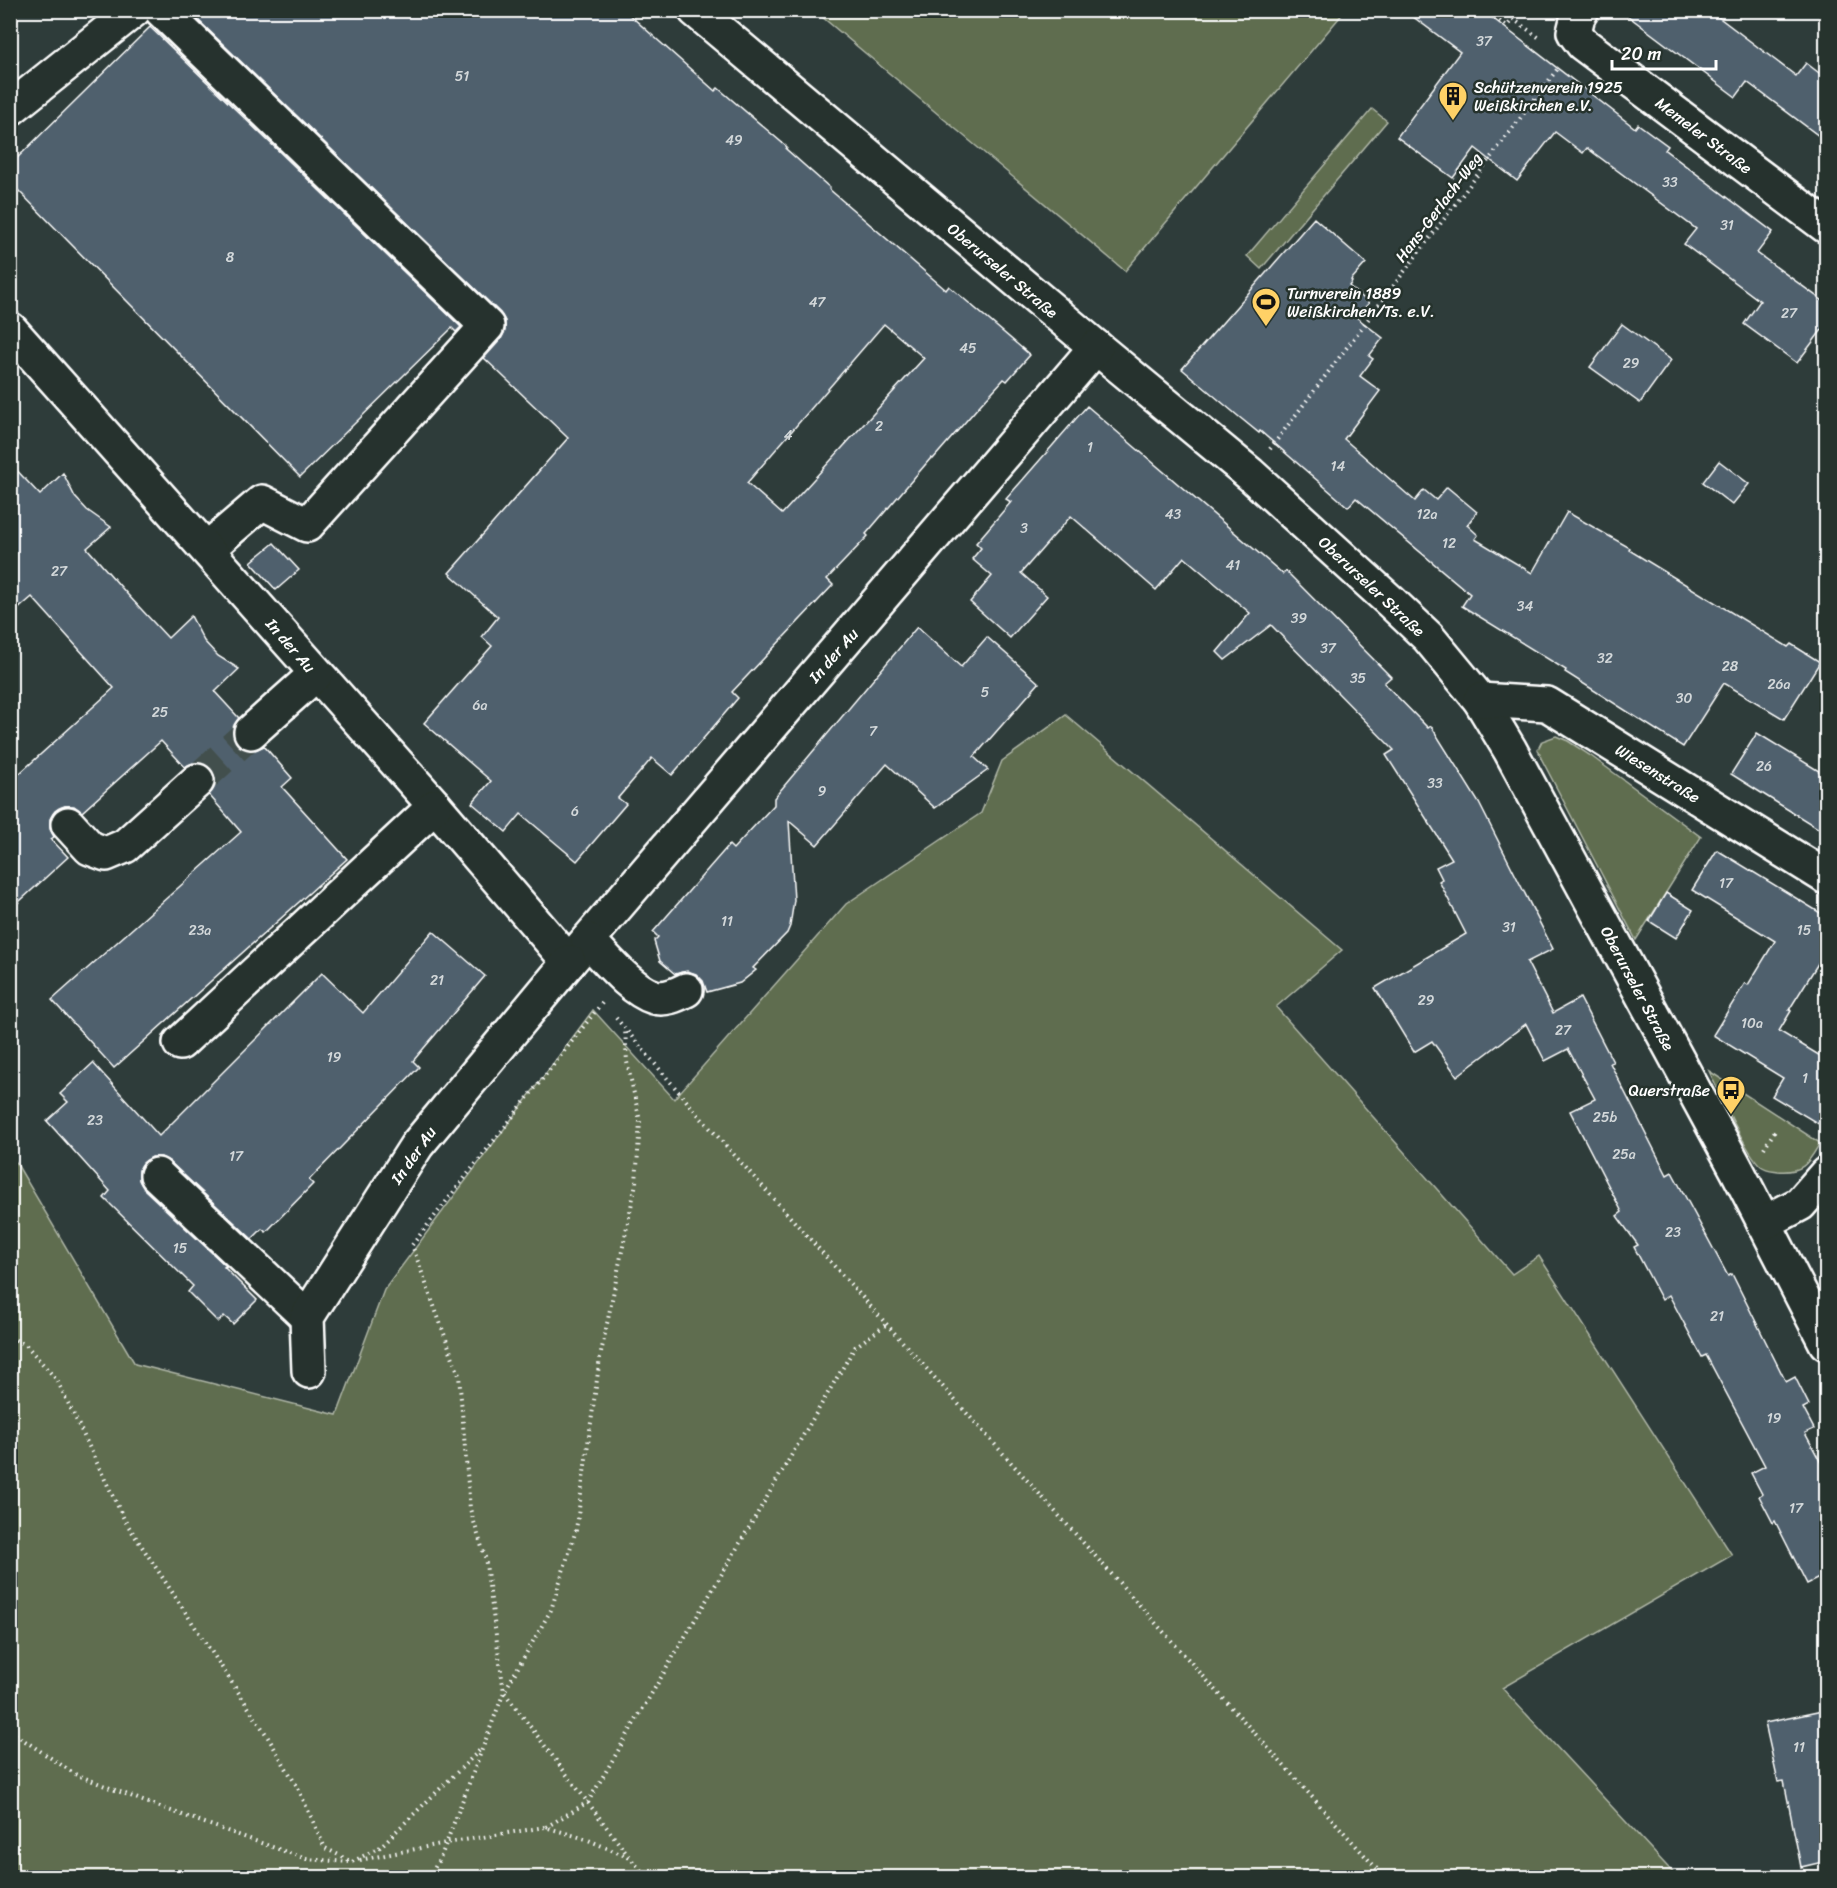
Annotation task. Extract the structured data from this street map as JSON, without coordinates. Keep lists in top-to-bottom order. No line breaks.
{"streets":{"street":["Memeler Straße","Oberurseler Straße","In der Au","Wiesenstraße"],"path":["Hans-Gerlach-Weg"]},"crossings":[["Memeler Straße","Hans-Gerlach-Weg"],["Hans-Gerlach-Weg","Oberurseler Straße"],["Oberurseler Straße","In der Au"],["Oberurseler Straße","Wiesenstraße"]],"places":{"building":["Schützenverein 1925 Weißkirchen e.V."],"sports":["Turnverein 1889 Weißkirchen/Ts. e.V."],"bus stop":["Querstraße"]},"house_numbers":["37","51","49","33","31","8","47","27","45","29","2","4","1","14","43","12a","3","12","41","27","34","39","37","32","28","35","26a","5","30","6a","25","7","26","33","9","6","17","11","31","23a","15","21","29","10a","27","19","1","25b","23","25a","17","23","15","21","19","17","11"],"scale_bar":"20 m"}
